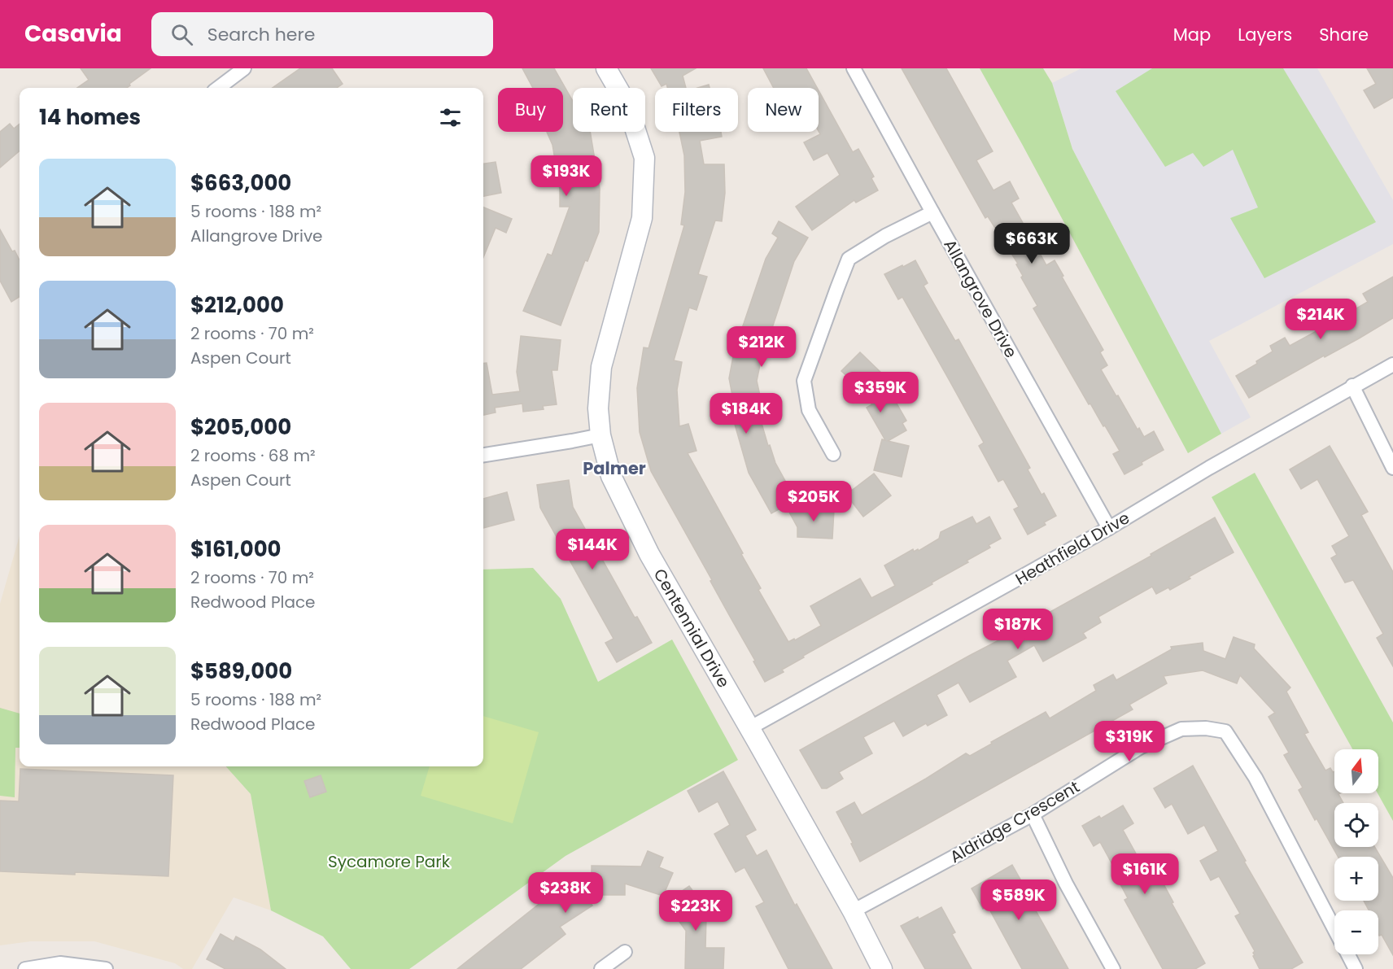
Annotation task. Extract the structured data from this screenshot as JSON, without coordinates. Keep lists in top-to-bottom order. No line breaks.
{"streets":{"street":["Allangrove Drive","Heathfield Drive","Centennial Drive","Aldridge Crescent"]},"crossings":[["Allangrove Drive","Heathfield Drive"],["Heathfield Drive","Centennial Drive"],["Centennial Drive","Aldridge Crescent"]],"districts":["Palmer"],"parks":["Sycamore Park"],"north":"top","page":{"header":"Casavia","search":"Search here","nav":["Map","Layers","Share"],"chip":["Buy","Rent","Filters","New"],"heading":"14 homes","list":[{"name":"$663,000","note":"5 rooms · 188 m² · Allangrove Drive"},{"name":"$212,000","note":"2 rooms · 70 m² · Aspen Court"},{"name":"$205,000","note":"2 rooms · 68 m² · Aspen Court"},{"name":"$161,000","note":"2 rooms · 70 m² · Redwood Place"},{"name":"$589,000","note":"5 rooms · 188 m² · Redwood Place"}],"price":["$193K","$663K","$214K","$212K","$359K","$184K","$205K","$144K","$187K","$319K","$161K","$238K","$589K","$223K"],"map_buttons":["+","−"]}}
